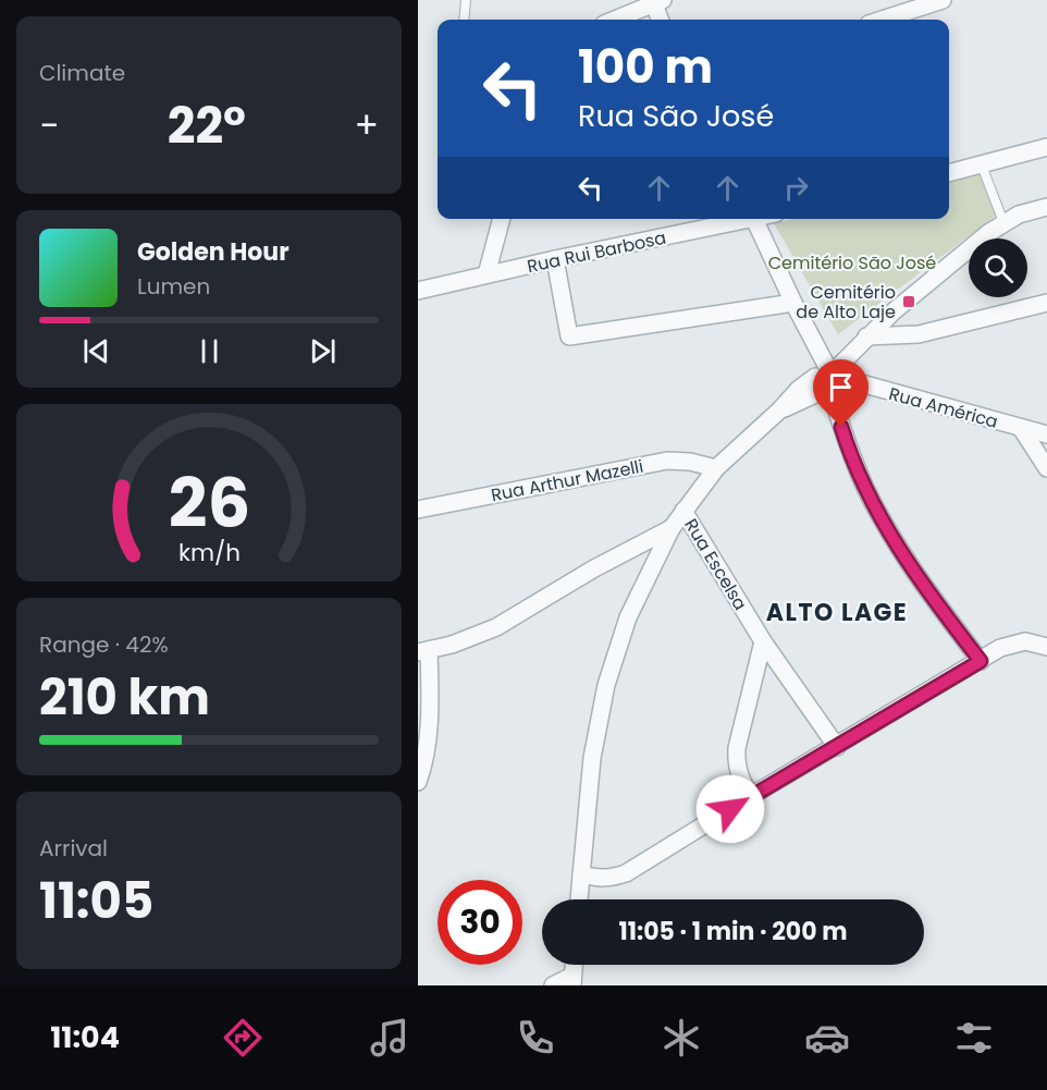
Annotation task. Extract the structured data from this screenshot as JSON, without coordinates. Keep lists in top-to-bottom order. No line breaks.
{"streets":{"street":["Rua Rui Barbosa","Rua América","Rua Arthur Mazelli","Rua Escelsa"]},"districts":["ALTO LAGE"],"parks":["Cemitério São José"],"places":{"transit":["Cemitério de Alto Laje"]},"page":{"tile":["Climate",["Range · 42%","210 km"],["Arrival","11:05"]],"turn":["100 m","Rua São José"],"heat":["−","22°","+"],"song":["Golden Hour","Lumen"],"limit":"30","trip":"11:05 · 1 min · 200 m","tabs":"11:04","gauge":["26","km/h"]}}
